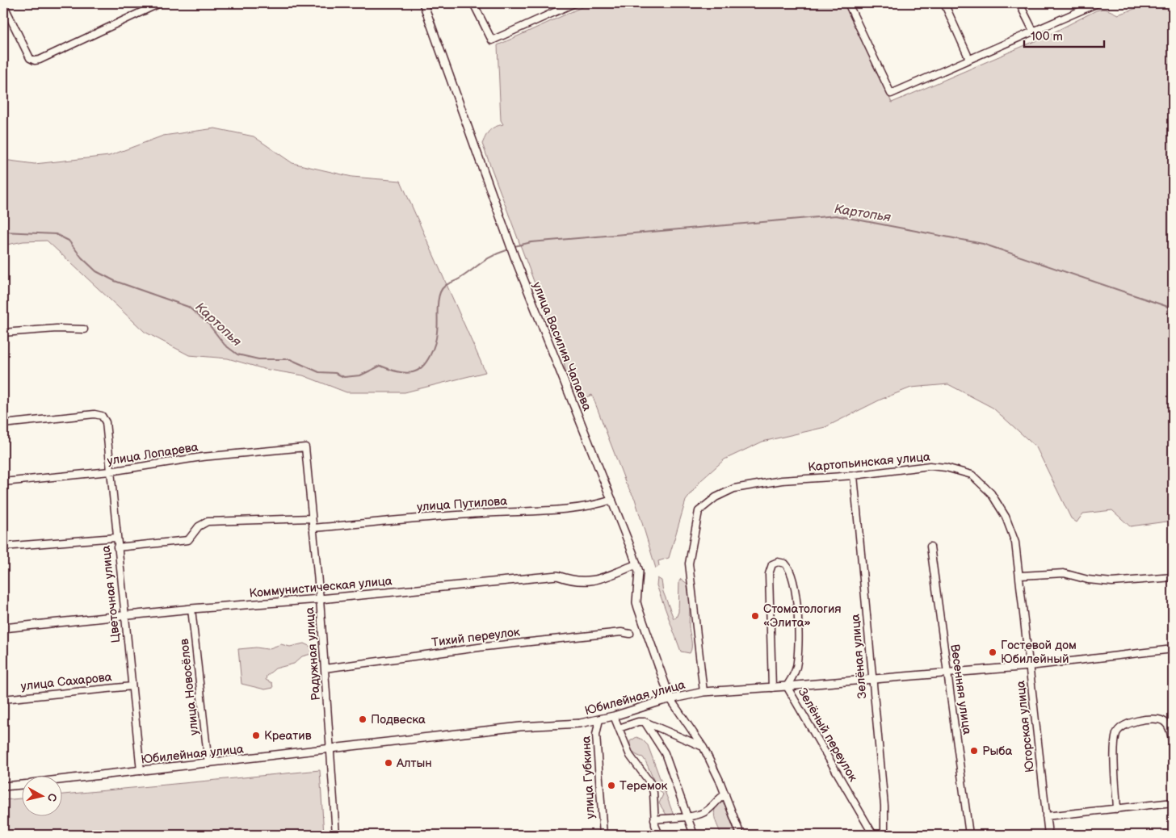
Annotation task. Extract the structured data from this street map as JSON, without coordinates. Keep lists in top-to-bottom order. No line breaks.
{"streets":{"street":["улица Василия Чапаева","улица Лопарева","Картопьинская улица","улица Путилова","Коммунистическая улица","Цветочная улица","Тихий переулок","Радужная улица","Зелёная улица","улица Сахарова","улица Новосёлов","Весенняя улица","Юбилейная улица","Югорская улица","Зелёный переулок","улица Губкина"]},"crossings":[["улица Василия Чапаева","улица Путилова"],["улица Василия Чапаева","Коммунистическая улица"],["улица Василия Чапаева","Юбилейная улица"],["улица Лопарева","Цветочная улица"],["улица Лопарева","Радужная улица"],["Картопьинская улица","Зелёная улица"],["Картопьинская улица","Юбилейная улица"],["Картопьинская улица","Югорская улица"],["улица Путилова","Радужная улица"],["Коммунистическая улица","Цветочная улица"],["Коммунистическая улица","Радужная улица"],["Коммунистическая улица","улица Новосёлов"],["Цветочная улица","улица Сахарова"],["Цветочная улица","Юбилейная улица"],["Тихий переулок","Радужная улица"],["Радужная улица","Юбилейная улица"],["Зелёная улица","Юбилейная улица"],["улица Новосёлов","Юбилейная улица"],["Весенняя улица","Юбилейная улица"],["Юбилейная улица","Югорская улица"],["Юбилейная улица","Зелёный переулок"],["Юбилейная улица","улица Губкина"]],"water":["Картопья"],"places":["Стоматология «Элита»","Гостевой дом Юбилейный","Подвеска","Креатив","Рыба","Алтын","Теремок"],"scale_bar":"100 m","north":"right"}
